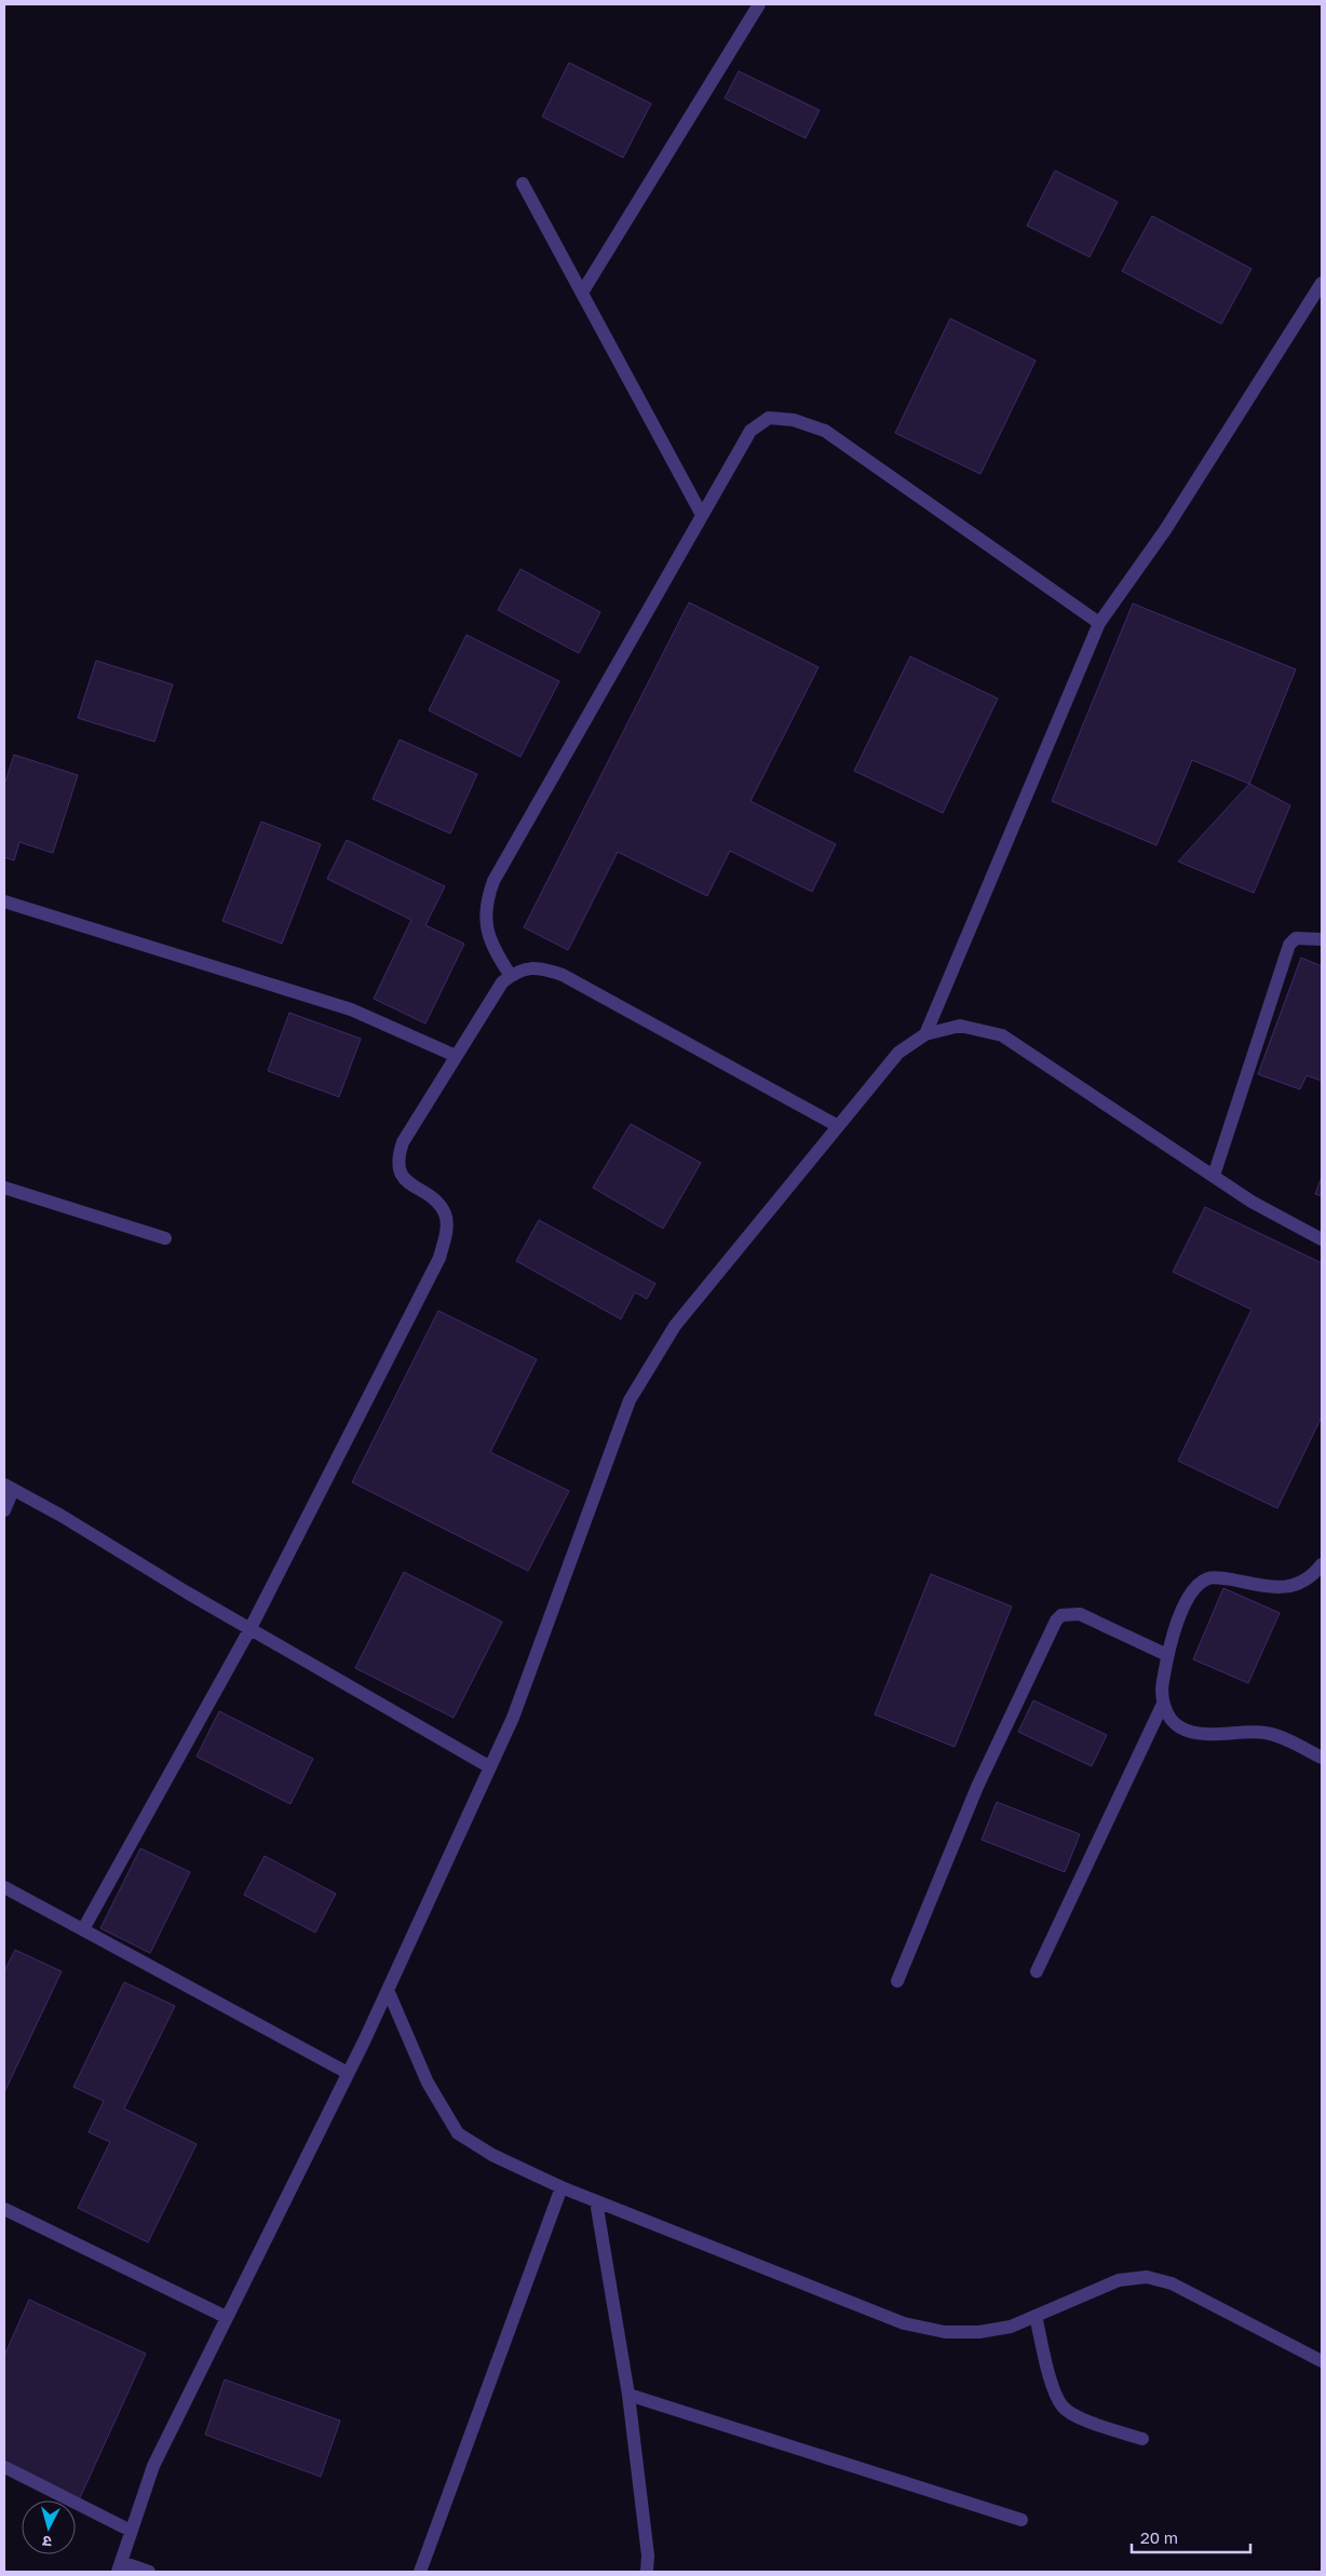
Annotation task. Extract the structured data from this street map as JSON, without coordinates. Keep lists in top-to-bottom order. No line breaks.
{"scale_bar":"20 m","north":"bottom"}
